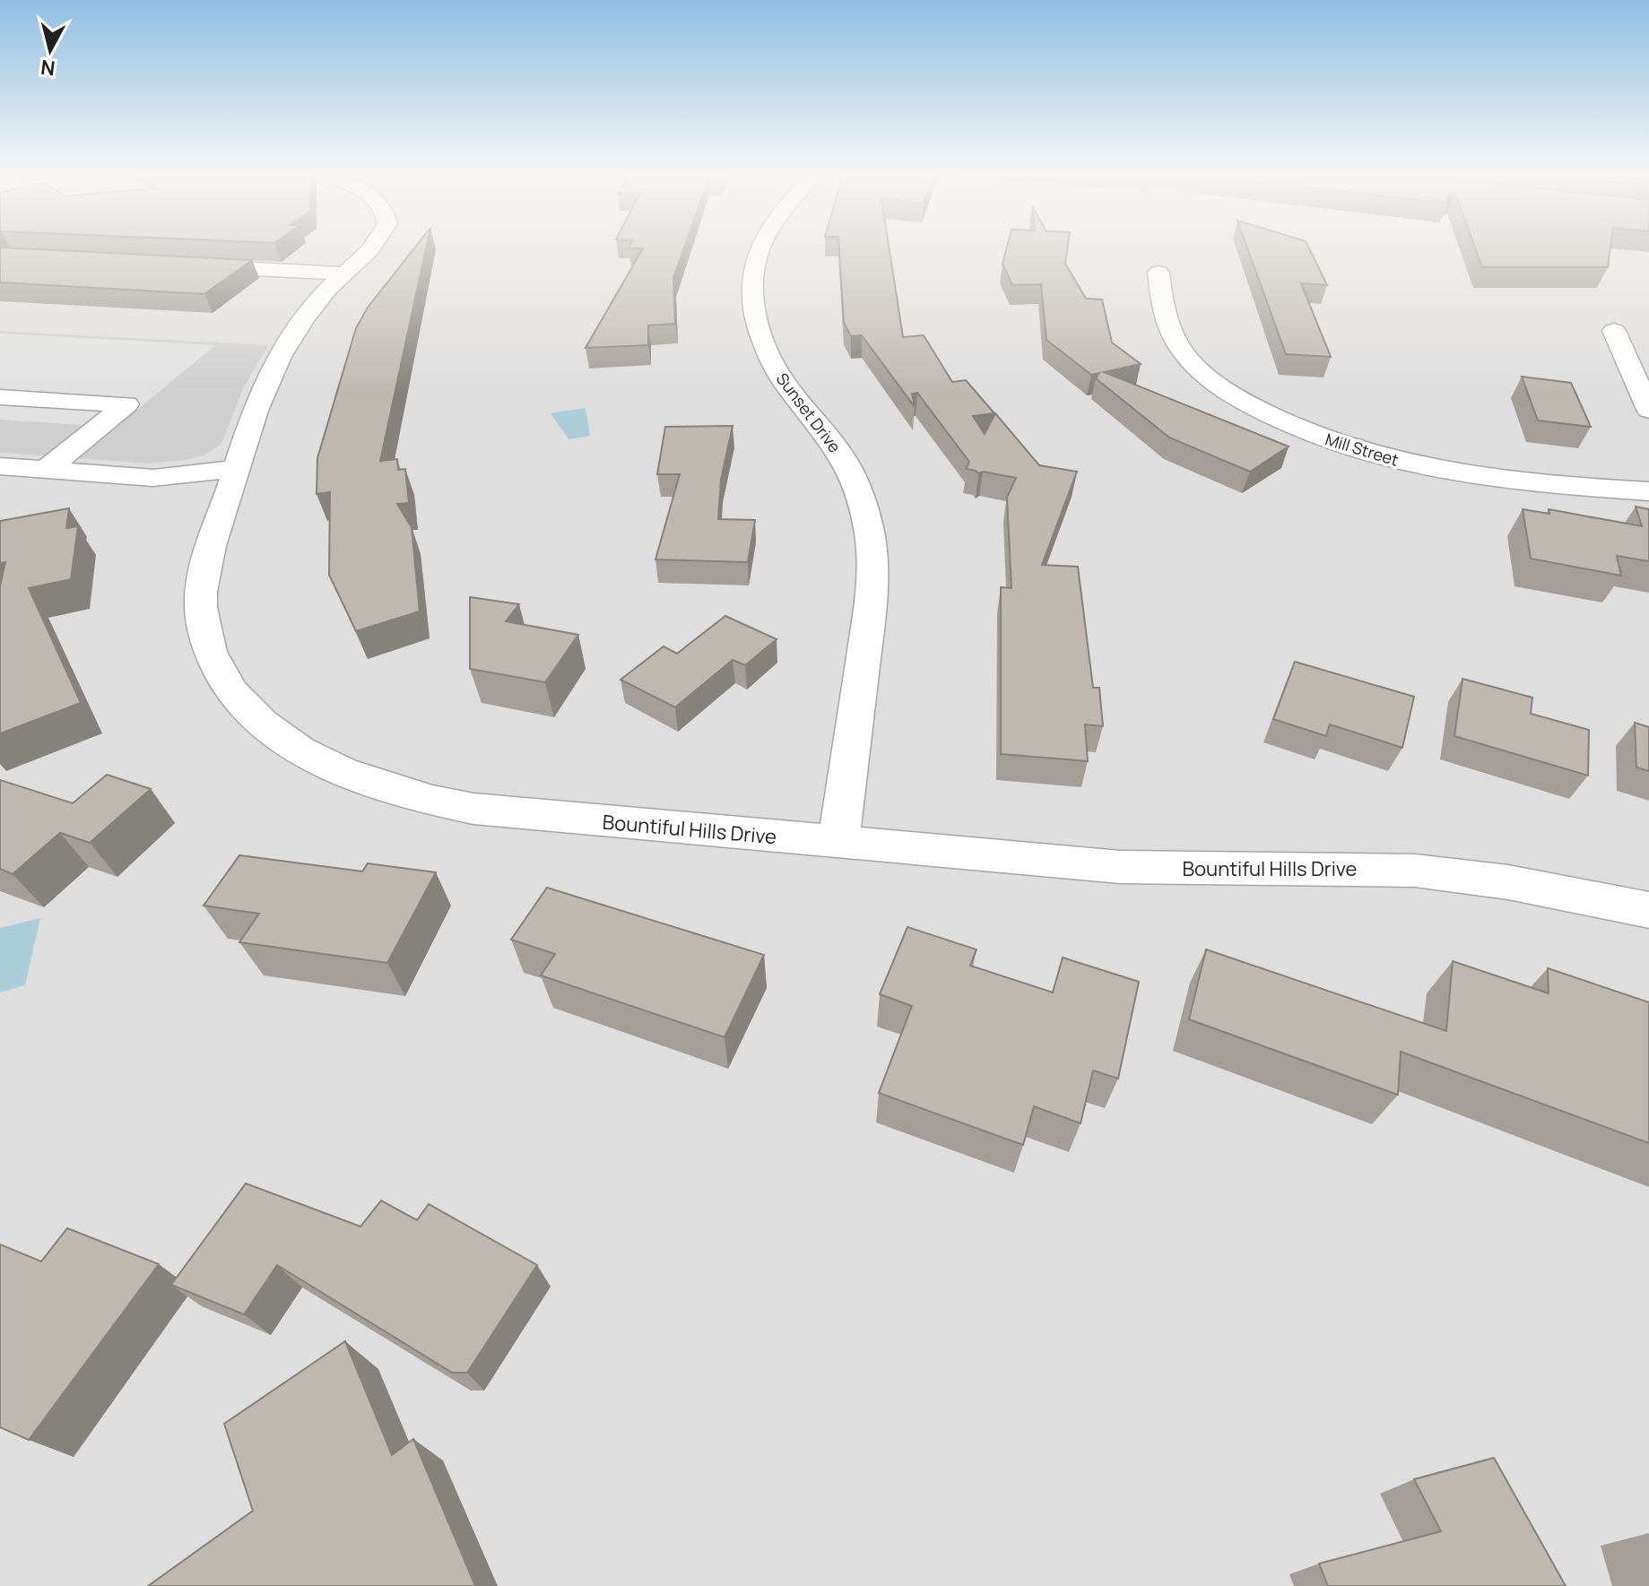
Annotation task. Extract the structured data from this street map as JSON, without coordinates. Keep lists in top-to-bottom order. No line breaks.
{"streets":{"street":["Sunset Drive","Mill Street","Bountiful Hills Drive"]},"crossings":[["Sunset Drive","Bountiful Hills Drive"]],"north":"bottom"}
